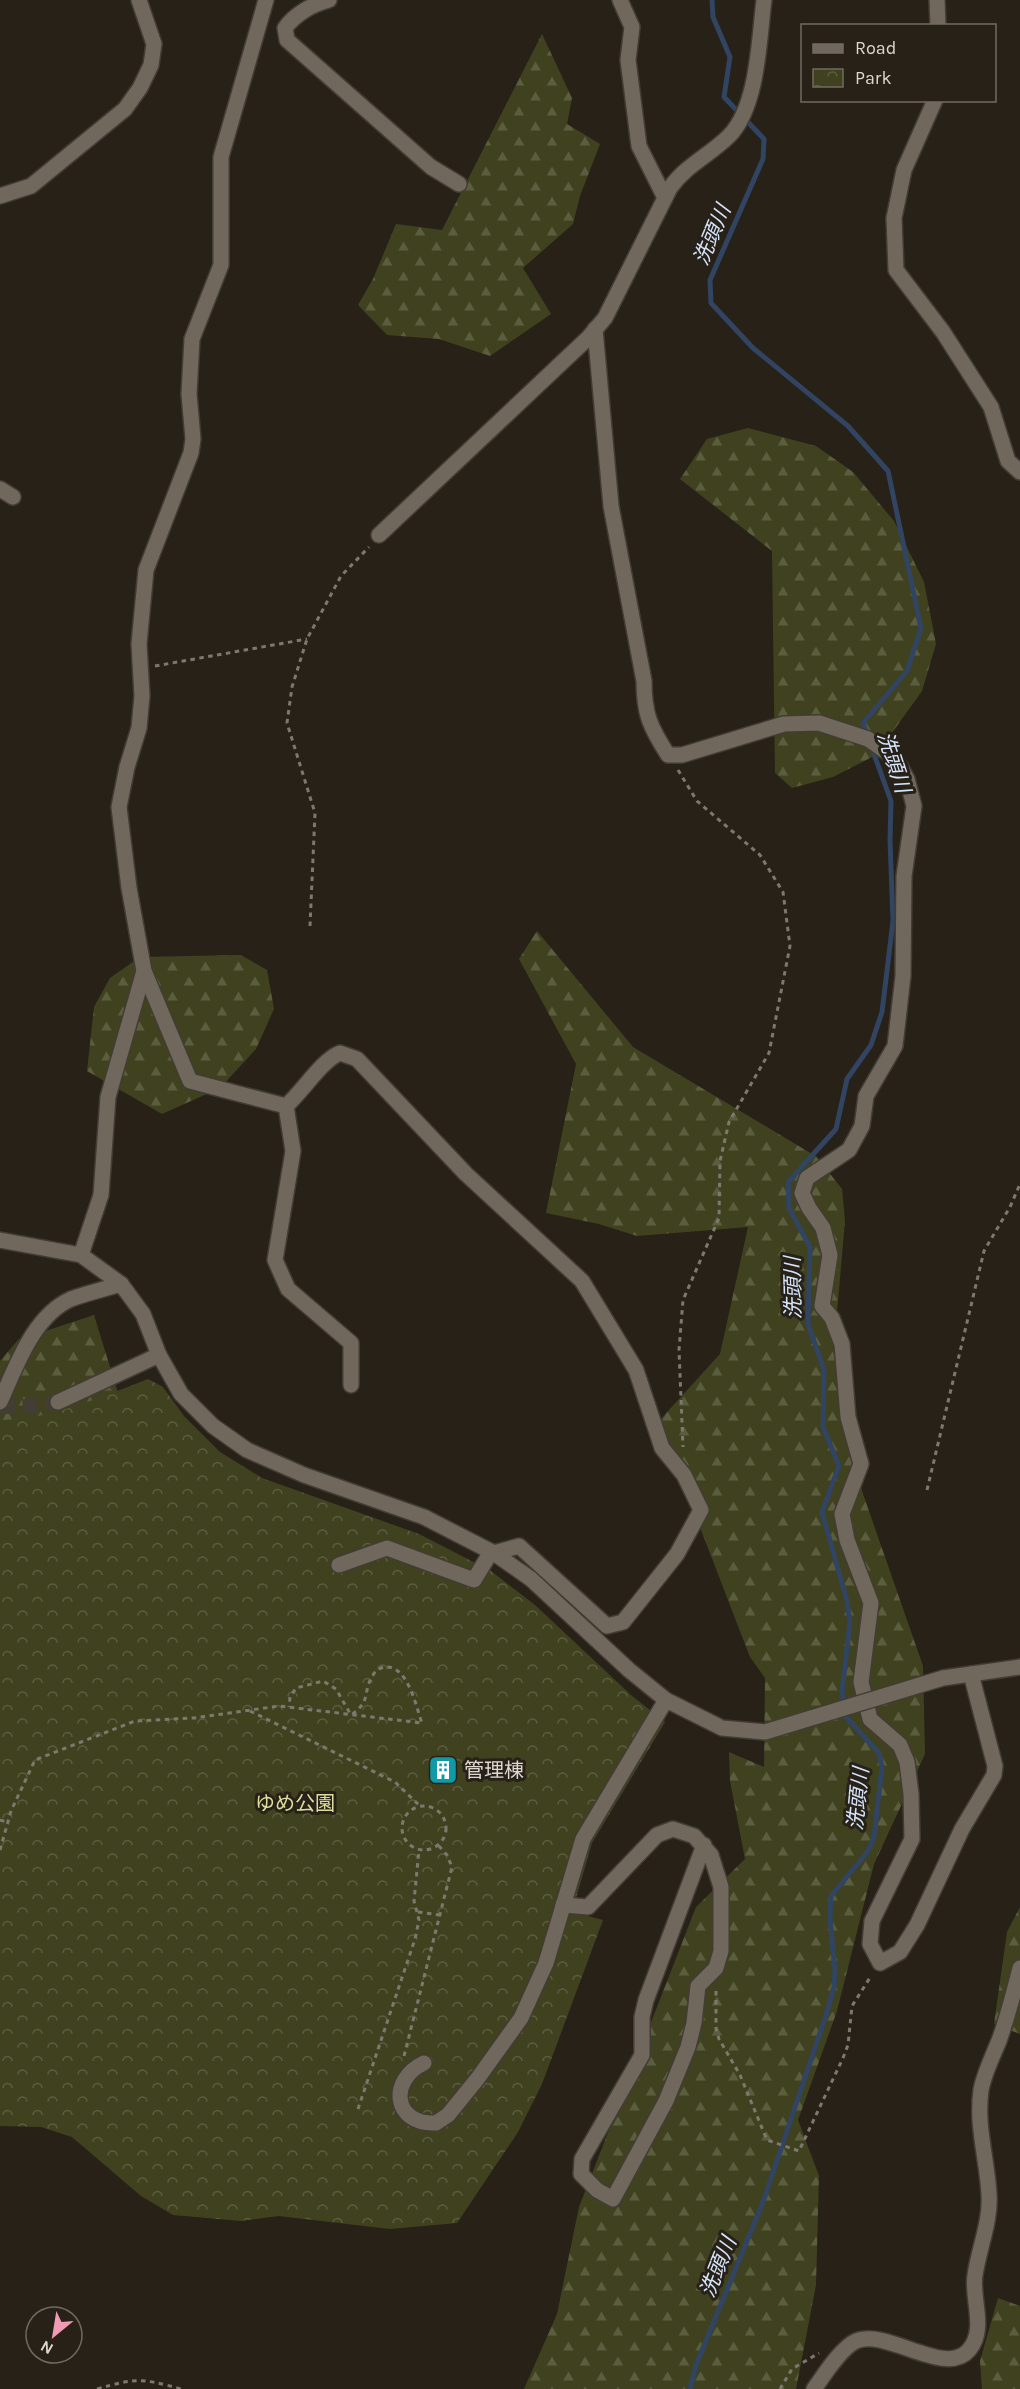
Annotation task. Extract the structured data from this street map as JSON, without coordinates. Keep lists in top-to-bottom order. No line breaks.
{"water":["洗頭川"],"parks":["ゆめ公園"],"places":{"building":["管理棟"]},"legend":["Road","Park"],"north":"bottom left"}
